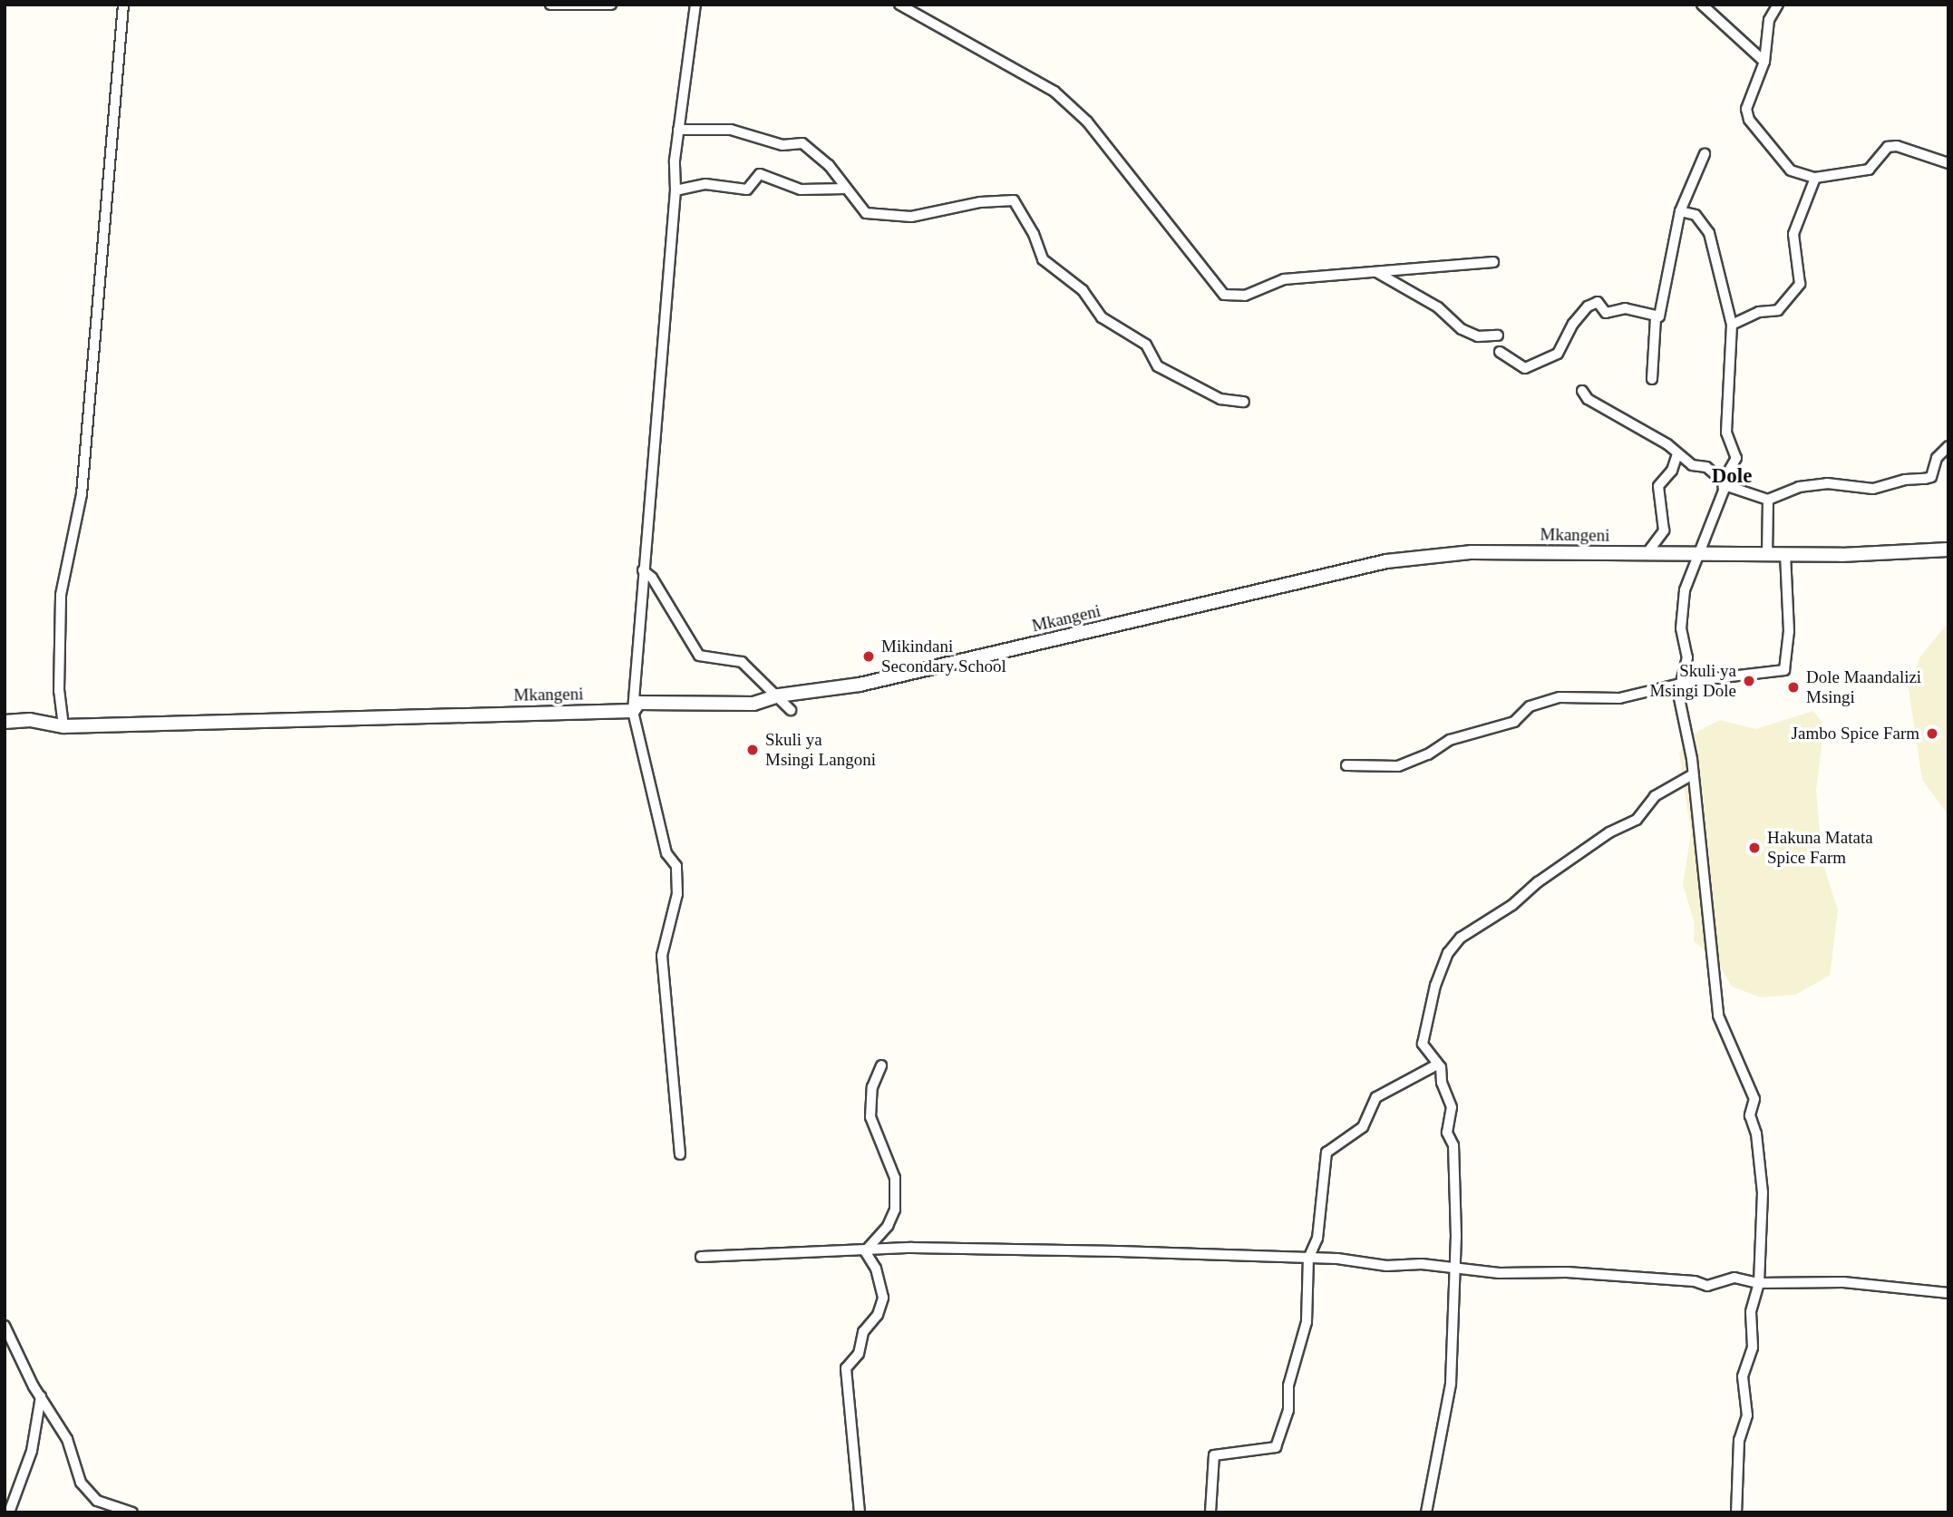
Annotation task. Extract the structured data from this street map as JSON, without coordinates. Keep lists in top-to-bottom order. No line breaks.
{"streets":{"street":["Mkangeni"]},"districts":["Dole"],"places":["Mikindani Secondary School","Skuli ya Msingi Dole","Dole Maandalizi Msingi","Jambo Spice Farm","Skuli ya Msingi Langoni","Hakuna Matata Spice Farm"]}
